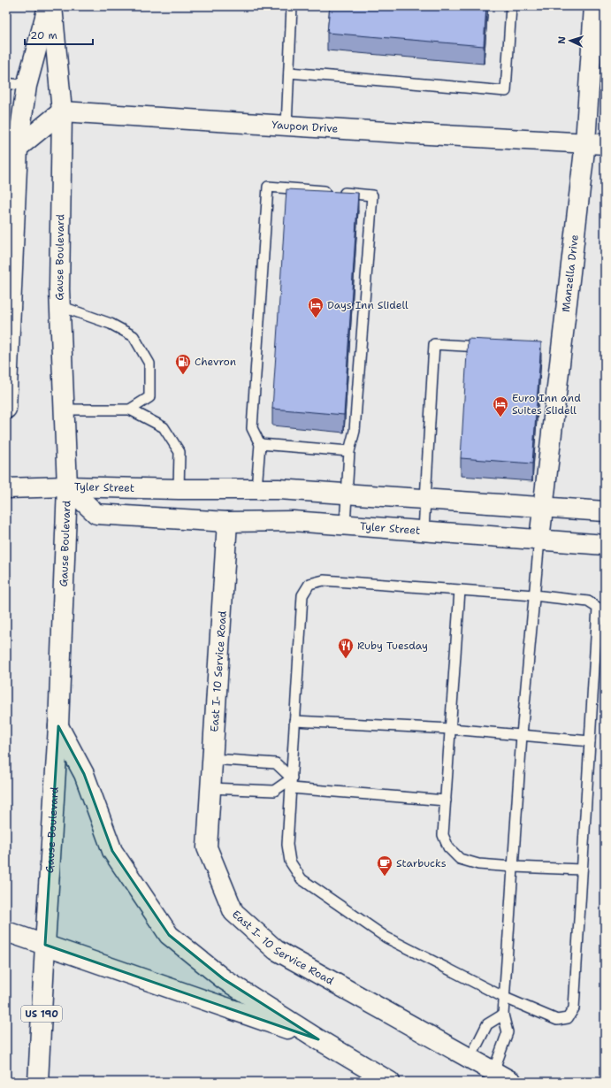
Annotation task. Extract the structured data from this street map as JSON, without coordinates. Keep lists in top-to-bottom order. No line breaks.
{"streets":{"main road":["Yaupon Drive","Gause Boulevard","Manzella Drive","Tyler Street","East I- 10 Service Road","US 190"]},"crossings":[["Yaupon Drive","Gause Boulevard"],["Yaupon Drive","Manzella Drive"],["Gause Boulevard","Tyler Street"],["Manzella Drive","Tyler Street"],["Tyler Street","East I- 10 Service Road"]],"places":{"hotel":["Days Inn Slidell","Euro Inn and Suites Slidell"],"fuel station":["Chevron"],"restaurant":["Ruby Tuesday"],"cafe":["Starbucks"]},"scale_bar":"20 m","north":"left"}
